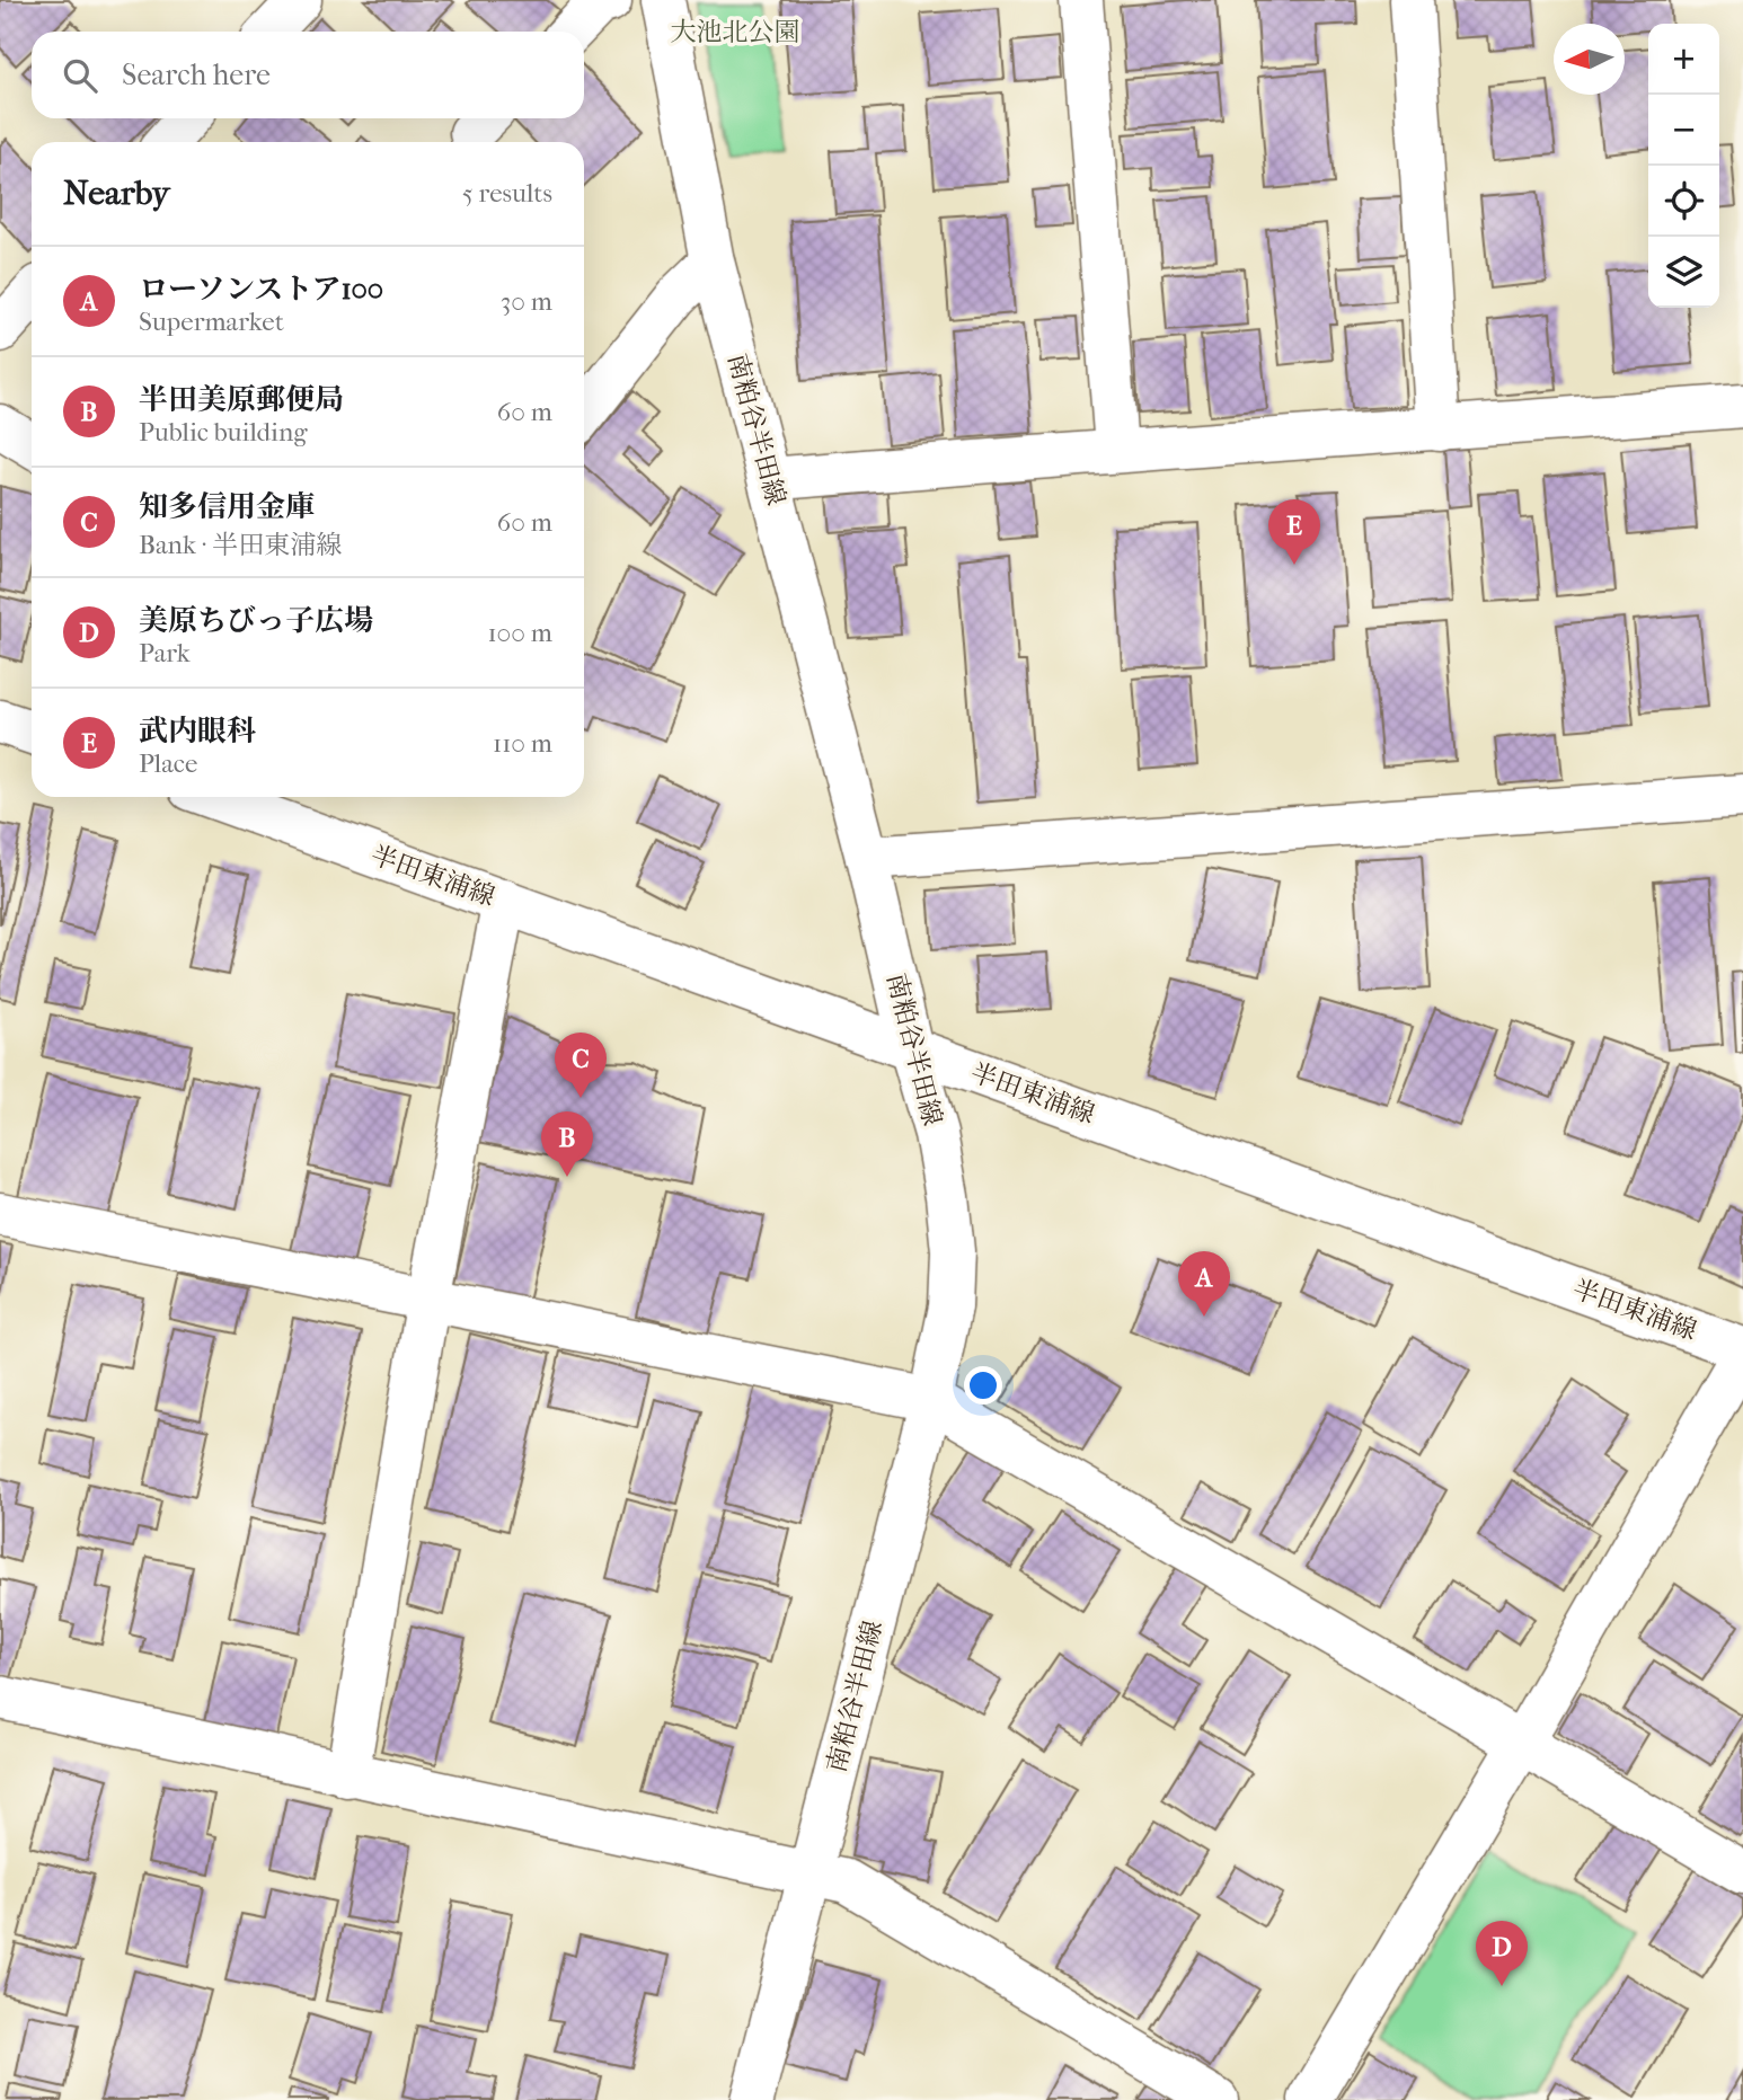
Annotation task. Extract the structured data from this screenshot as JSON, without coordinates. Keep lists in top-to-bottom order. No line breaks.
{"streets":{"street":["南粕谷半田線","半田東浦線"]},"crossings":[["南粕谷半田線","半田東浦線"]],"parks":["大池北公園"],"north":"left","page":{"map_buttons":["+","−"],"search":"Search here","heading":["Nearby","5 results"],"list":[{"mark":"A","name":"ローソンストア100","note":"Supermarket","value":"30 m"},{"mark":"B","name":"半田美原郵便局","note":"Public building","value":"60 m"},{"mark":"C","name":"知多信用金庫","note":"Bank · 半田東浦線","value":"60 m"},{"mark":"D","name":"美原ちびっ子広場","note":"Park","value":"100 m"},{"mark":"E","name":"武内眼科","note":"Place","value":"110 m"}],"pins":["E","C","B","A","D"]}}
